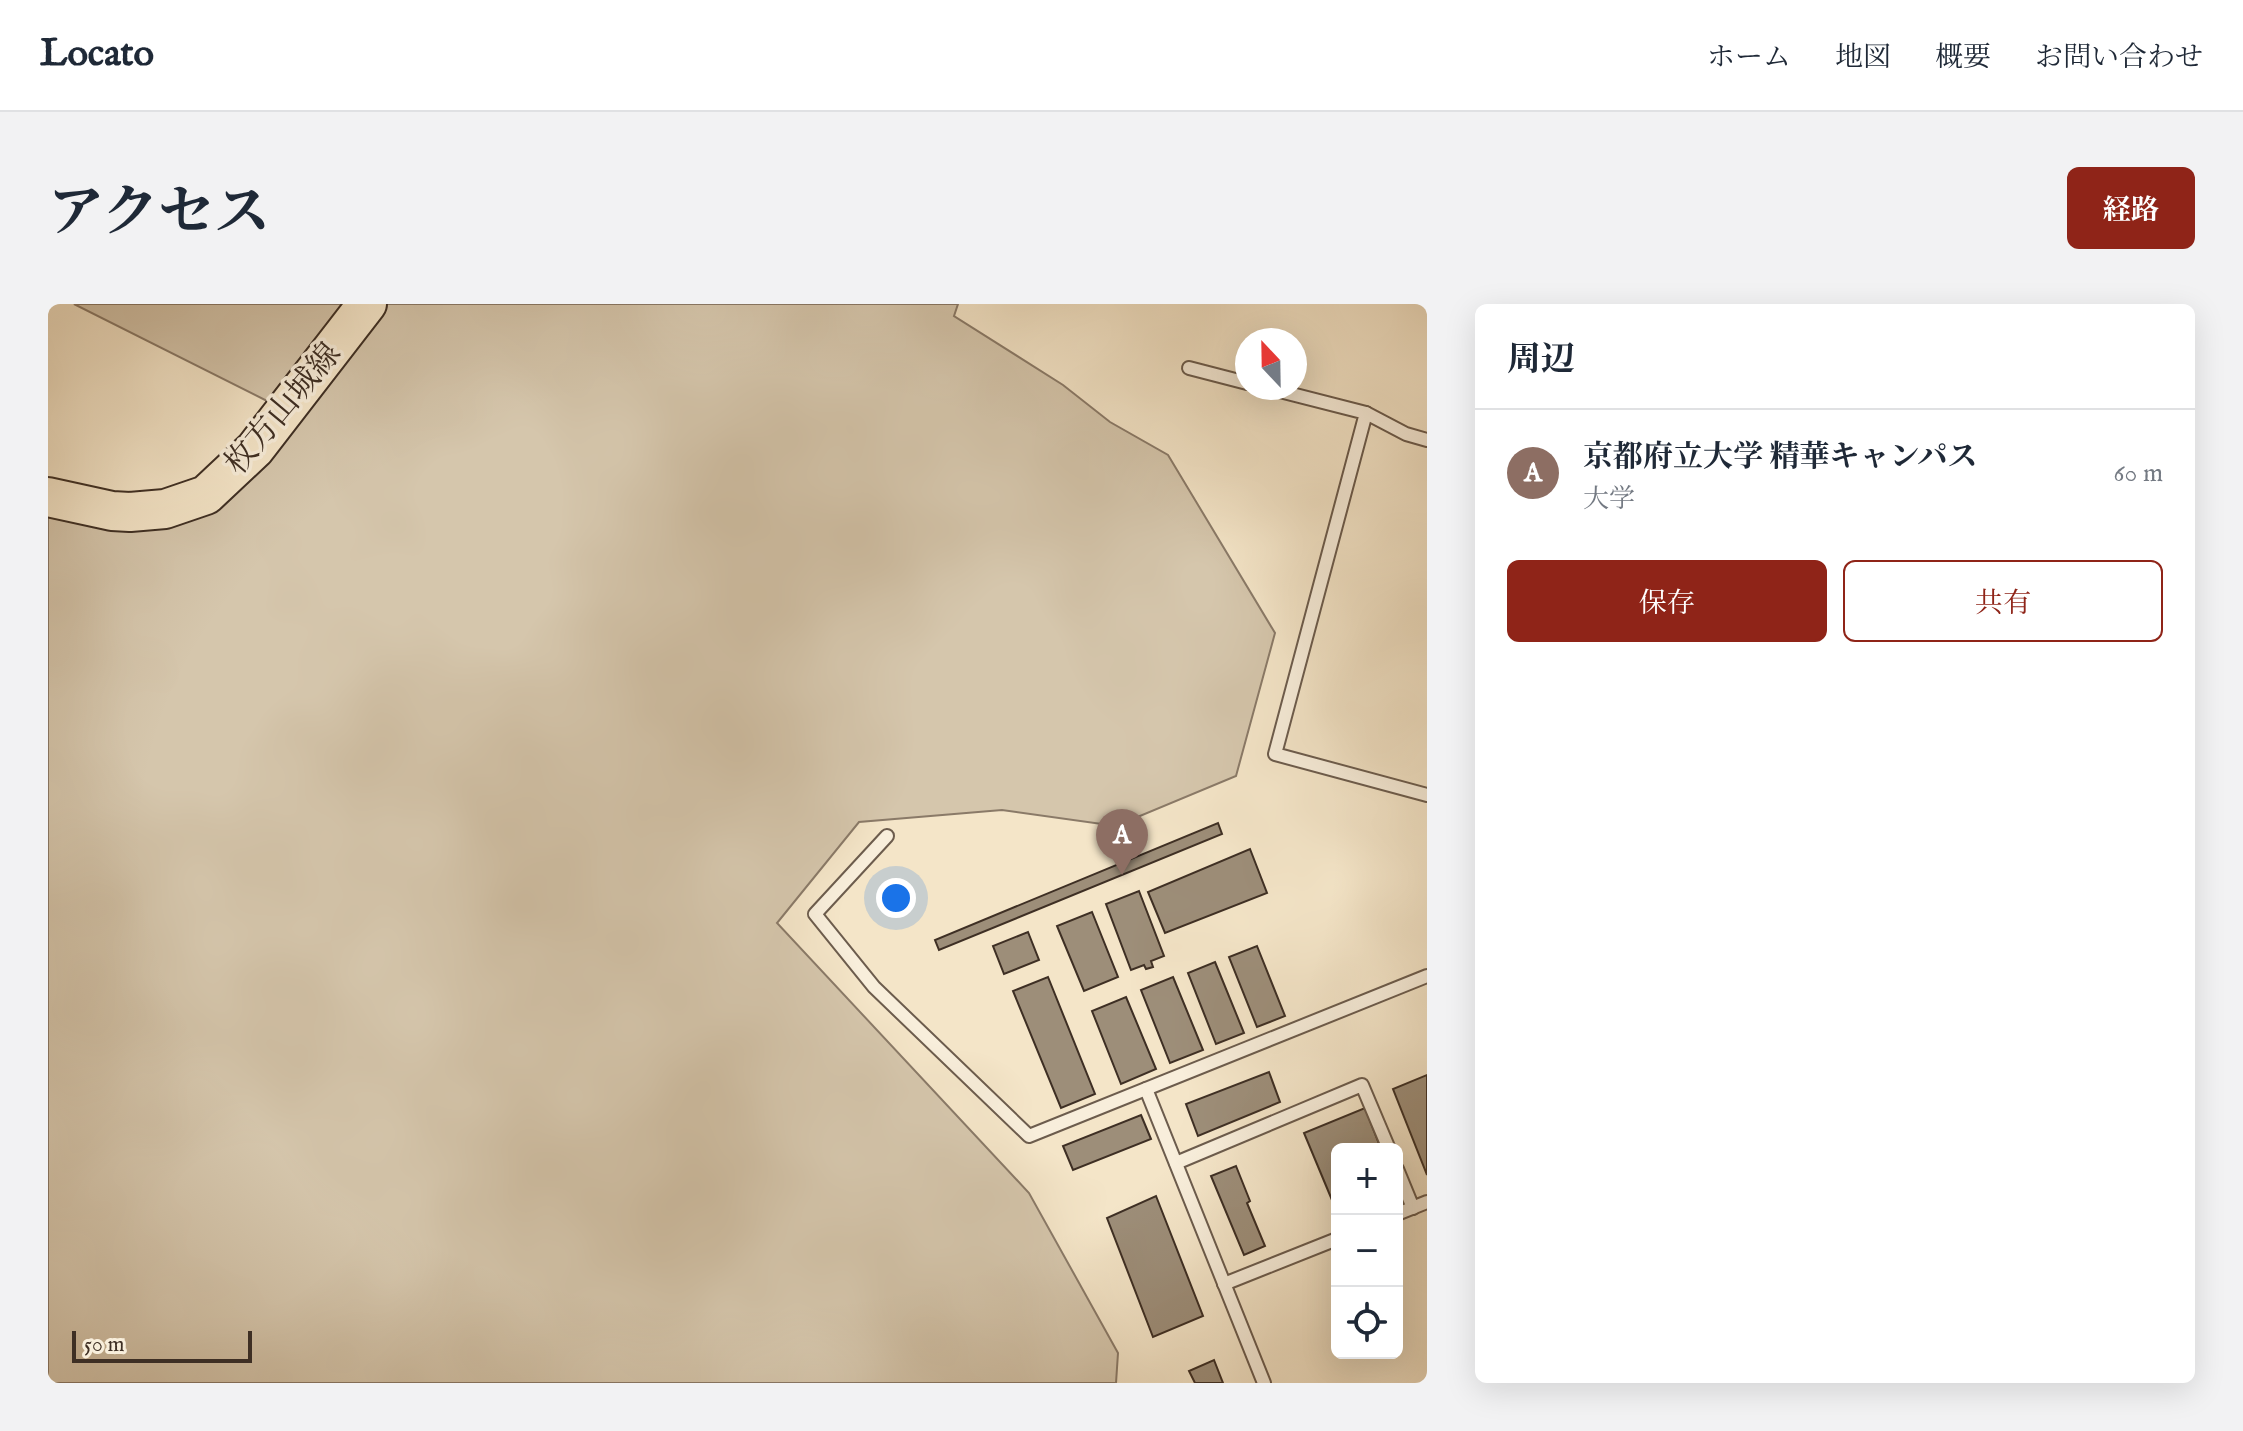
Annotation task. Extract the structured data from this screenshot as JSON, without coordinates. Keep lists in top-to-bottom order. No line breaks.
{"streets":{"main road":["枚方山城線"]},"scale_bar":"50 m","north":"top","page":{"header":"Locato","nav":["ホーム","地図","概要","お問い合わせ"],"title":"アクセス","buttons":["経路",["保存","共有"]],"heading":"周辺","list":[{"mark":"A","name":"京都府立大学 精華キャンパス","note":"大学","value":"60 m"}],"pins":"A","map_buttons":["+","−"],"scale":"50 m"}}
